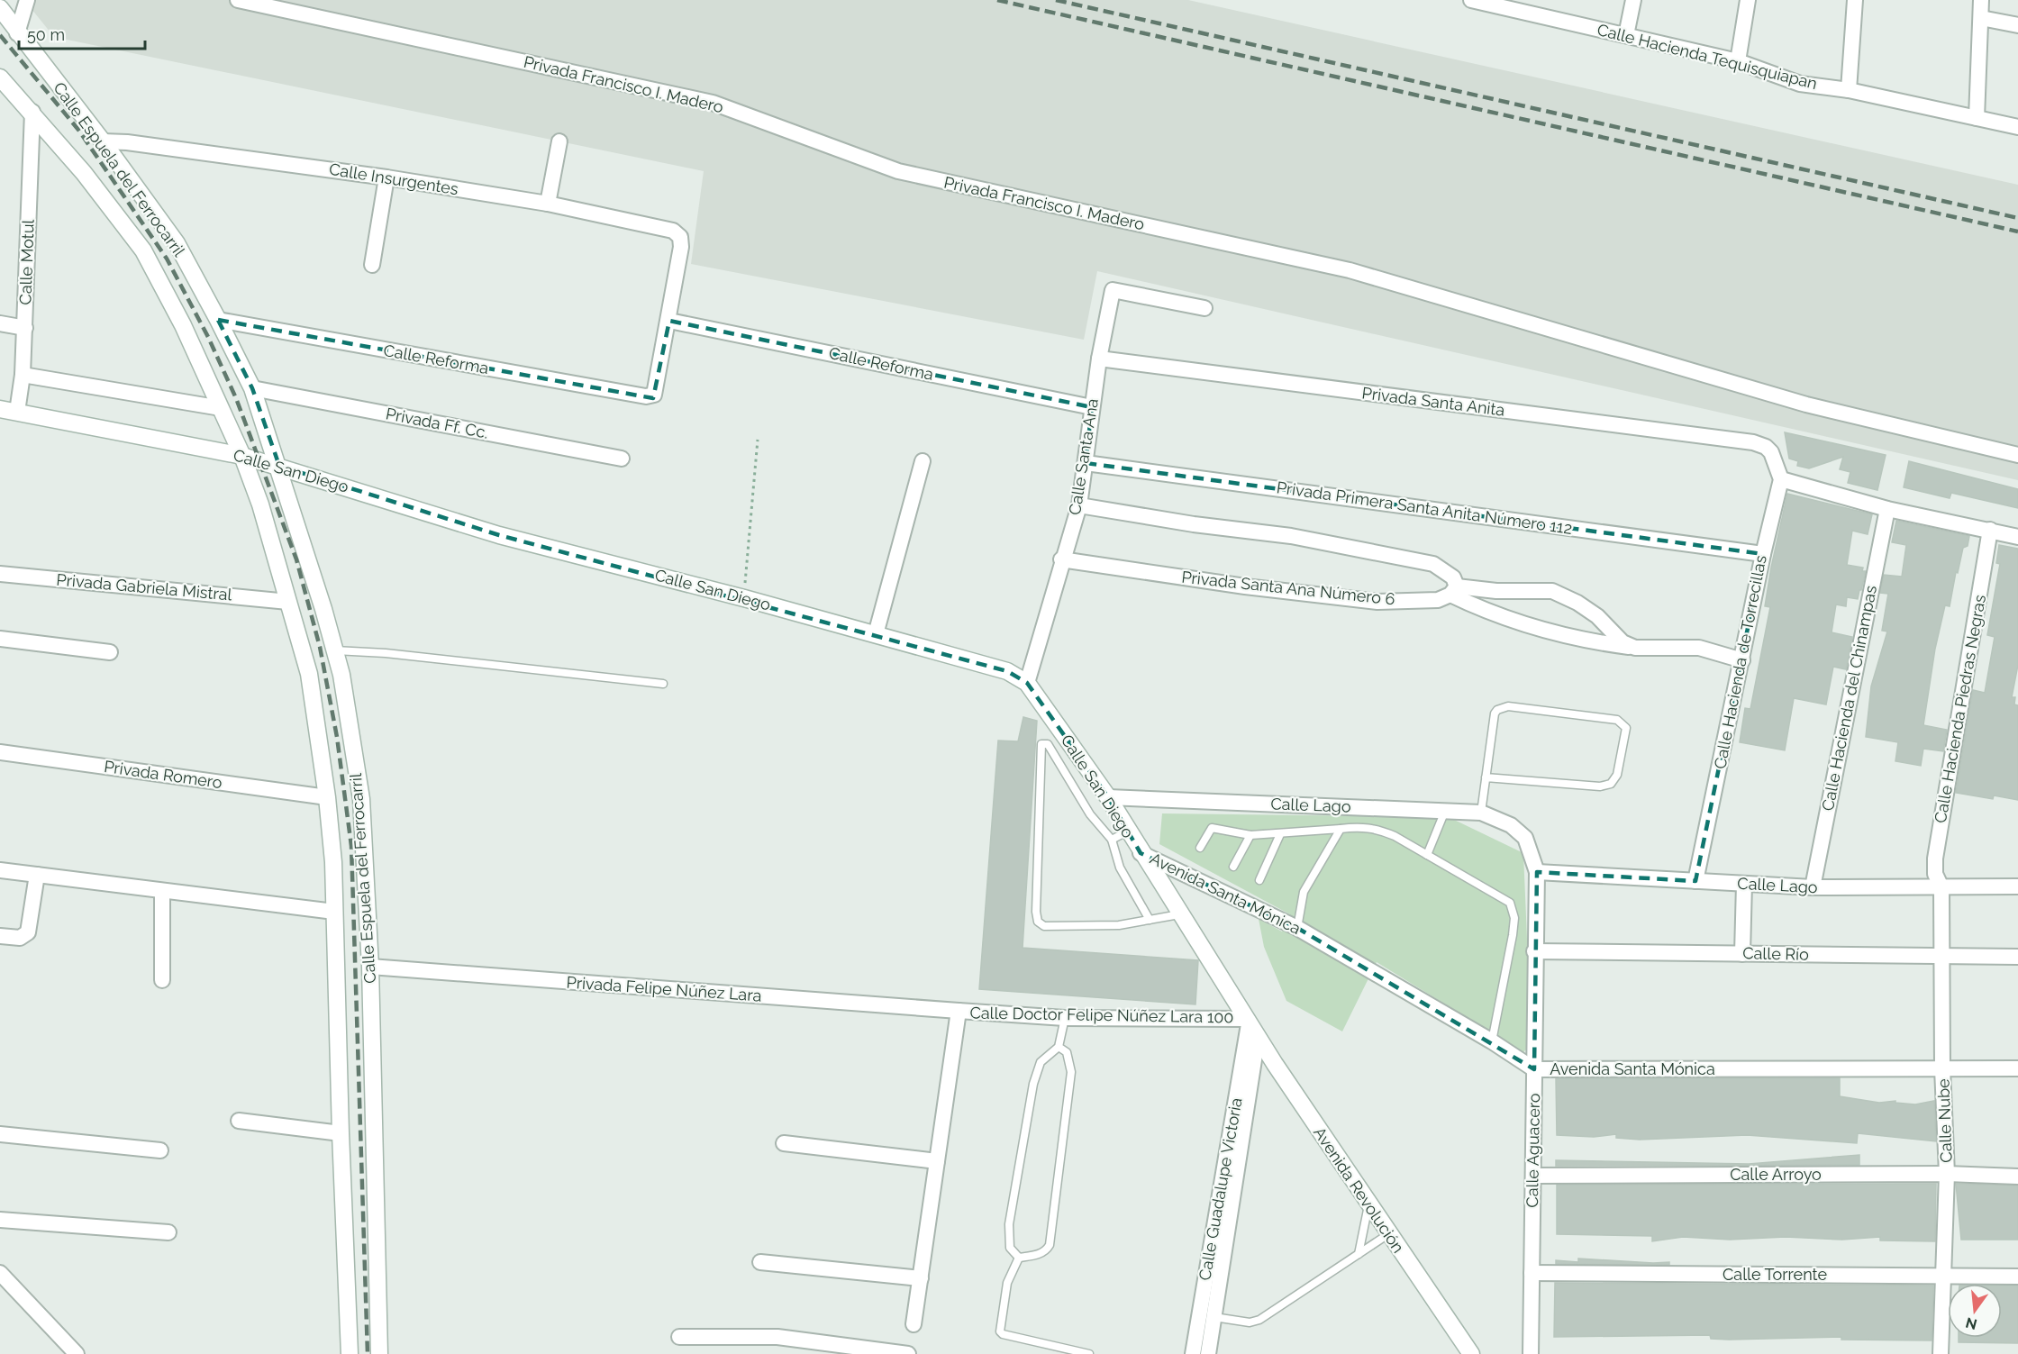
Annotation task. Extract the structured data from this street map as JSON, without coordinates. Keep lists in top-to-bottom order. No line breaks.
{"streets":{"street":["Calle Hacienda Tequisquiapan","Privada Francisco I. Madero","Calle Espuela del Ferrocarril","Calle Insurgentes","Calle Motul","Calle Reforma","Privada Santa Anita","Privada Ff. Cc.","Calle Santa Ana","Calle San Diego","Privada Primera Santa Anita Número 112","Privada Gabriela Mistral","Privada Santa Ana Número 6","Calle Hacienda de Torrecillas","Calle Hacienda del Chinampas","Calle Hacienda Piedras Negras","Privada Romero","Calle Lago","Avenida Santa Mónica","Calle Río","Privada Felipe Núñez Lara","Calle Doctor Felipe Núñez Lara 100","Calle Nube","Calle Aguacero","Calle Arroyo","Calle Guadalupe Victoria","Avenida Revolución","Calle Torrente"]},"crossings":[["Calle Espuela del Ferrocarril","Calle Insurgentes"],["Calle Espuela del Ferrocarril","Calle Motul"],["Calle Espuela del Ferrocarril","Calle Reforma"],["Calle Espuela del Ferrocarril","Privada Ff. Cc."],["Calle Espuela del Ferrocarril","Calle San Diego"],["Calle Espuela del Ferrocarril","Privada Gabriela Mistral"],["Calle Espuela del Ferrocarril","Privada Romero"],["Calle Espuela del Ferrocarril","Privada Felipe Núñez Lara"],["Calle Insurgentes","Calle Reforma"],["Calle Motul","Calle San Diego"],["Calle Reforma","Calle Santa Ana"],["Privada Santa Anita","Calle Santa Ana"],["Privada Santa Anita","Calle Hacienda de Torrecillas"],["Calle Santa Ana","Calle San Diego"],["Calle Santa Ana","Privada Primera Santa Anita Número 112"],["Calle Santa Ana","Privada Santa Ana Número 6"],["Calle San Diego","Calle Lago"],["Calle San Diego","Avenida Santa Mónica"],["Calle San Diego","Calle Doctor Felipe Núñez Lara 100"],["Calle San Diego","Calle Guadalupe Victoria"],["Calle San Diego","Avenida Revolución"],["Privada Primera Santa Anita Número 112","Calle Hacienda de Torrecillas"],["Calle Hacienda de Torrecillas","Calle Lago"],["Calle Hacienda del Chinampas","Calle Lago"],["Calle Hacienda Piedras Negras","Calle Lago"],["Calle Hacienda Piedras Negras","Calle Nube"],["Calle Lago","Calle Nube"],["Calle Lago","Calle Aguacero"],["Avenida Santa Mónica","Calle Nube"],["Avenida Santa Mónica","Calle Aguacero"],["Calle Río","Calle Nube"],["Calle Río","Calle Aguacero"],["Privada Felipe Núñez Lara","Calle Doctor Felipe Núñez Lara 100"],["Calle Doctor Felipe Núñez Lara 100","Calle Guadalupe Victoria"],["Calle Doctor Felipe Núñez Lara 100","Avenida Revolución"],["Calle Nube","Calle Arroyo"],["Calle Nube","Calle Torrente"],["Calle Aguacero","Calle Arroyo"],["Calle Aguacero","Calle Torrente"],["Calle Guadalupe Victoria","Avenida Revolución"]],"scale_bar":"50 m","north":"bottom"}
